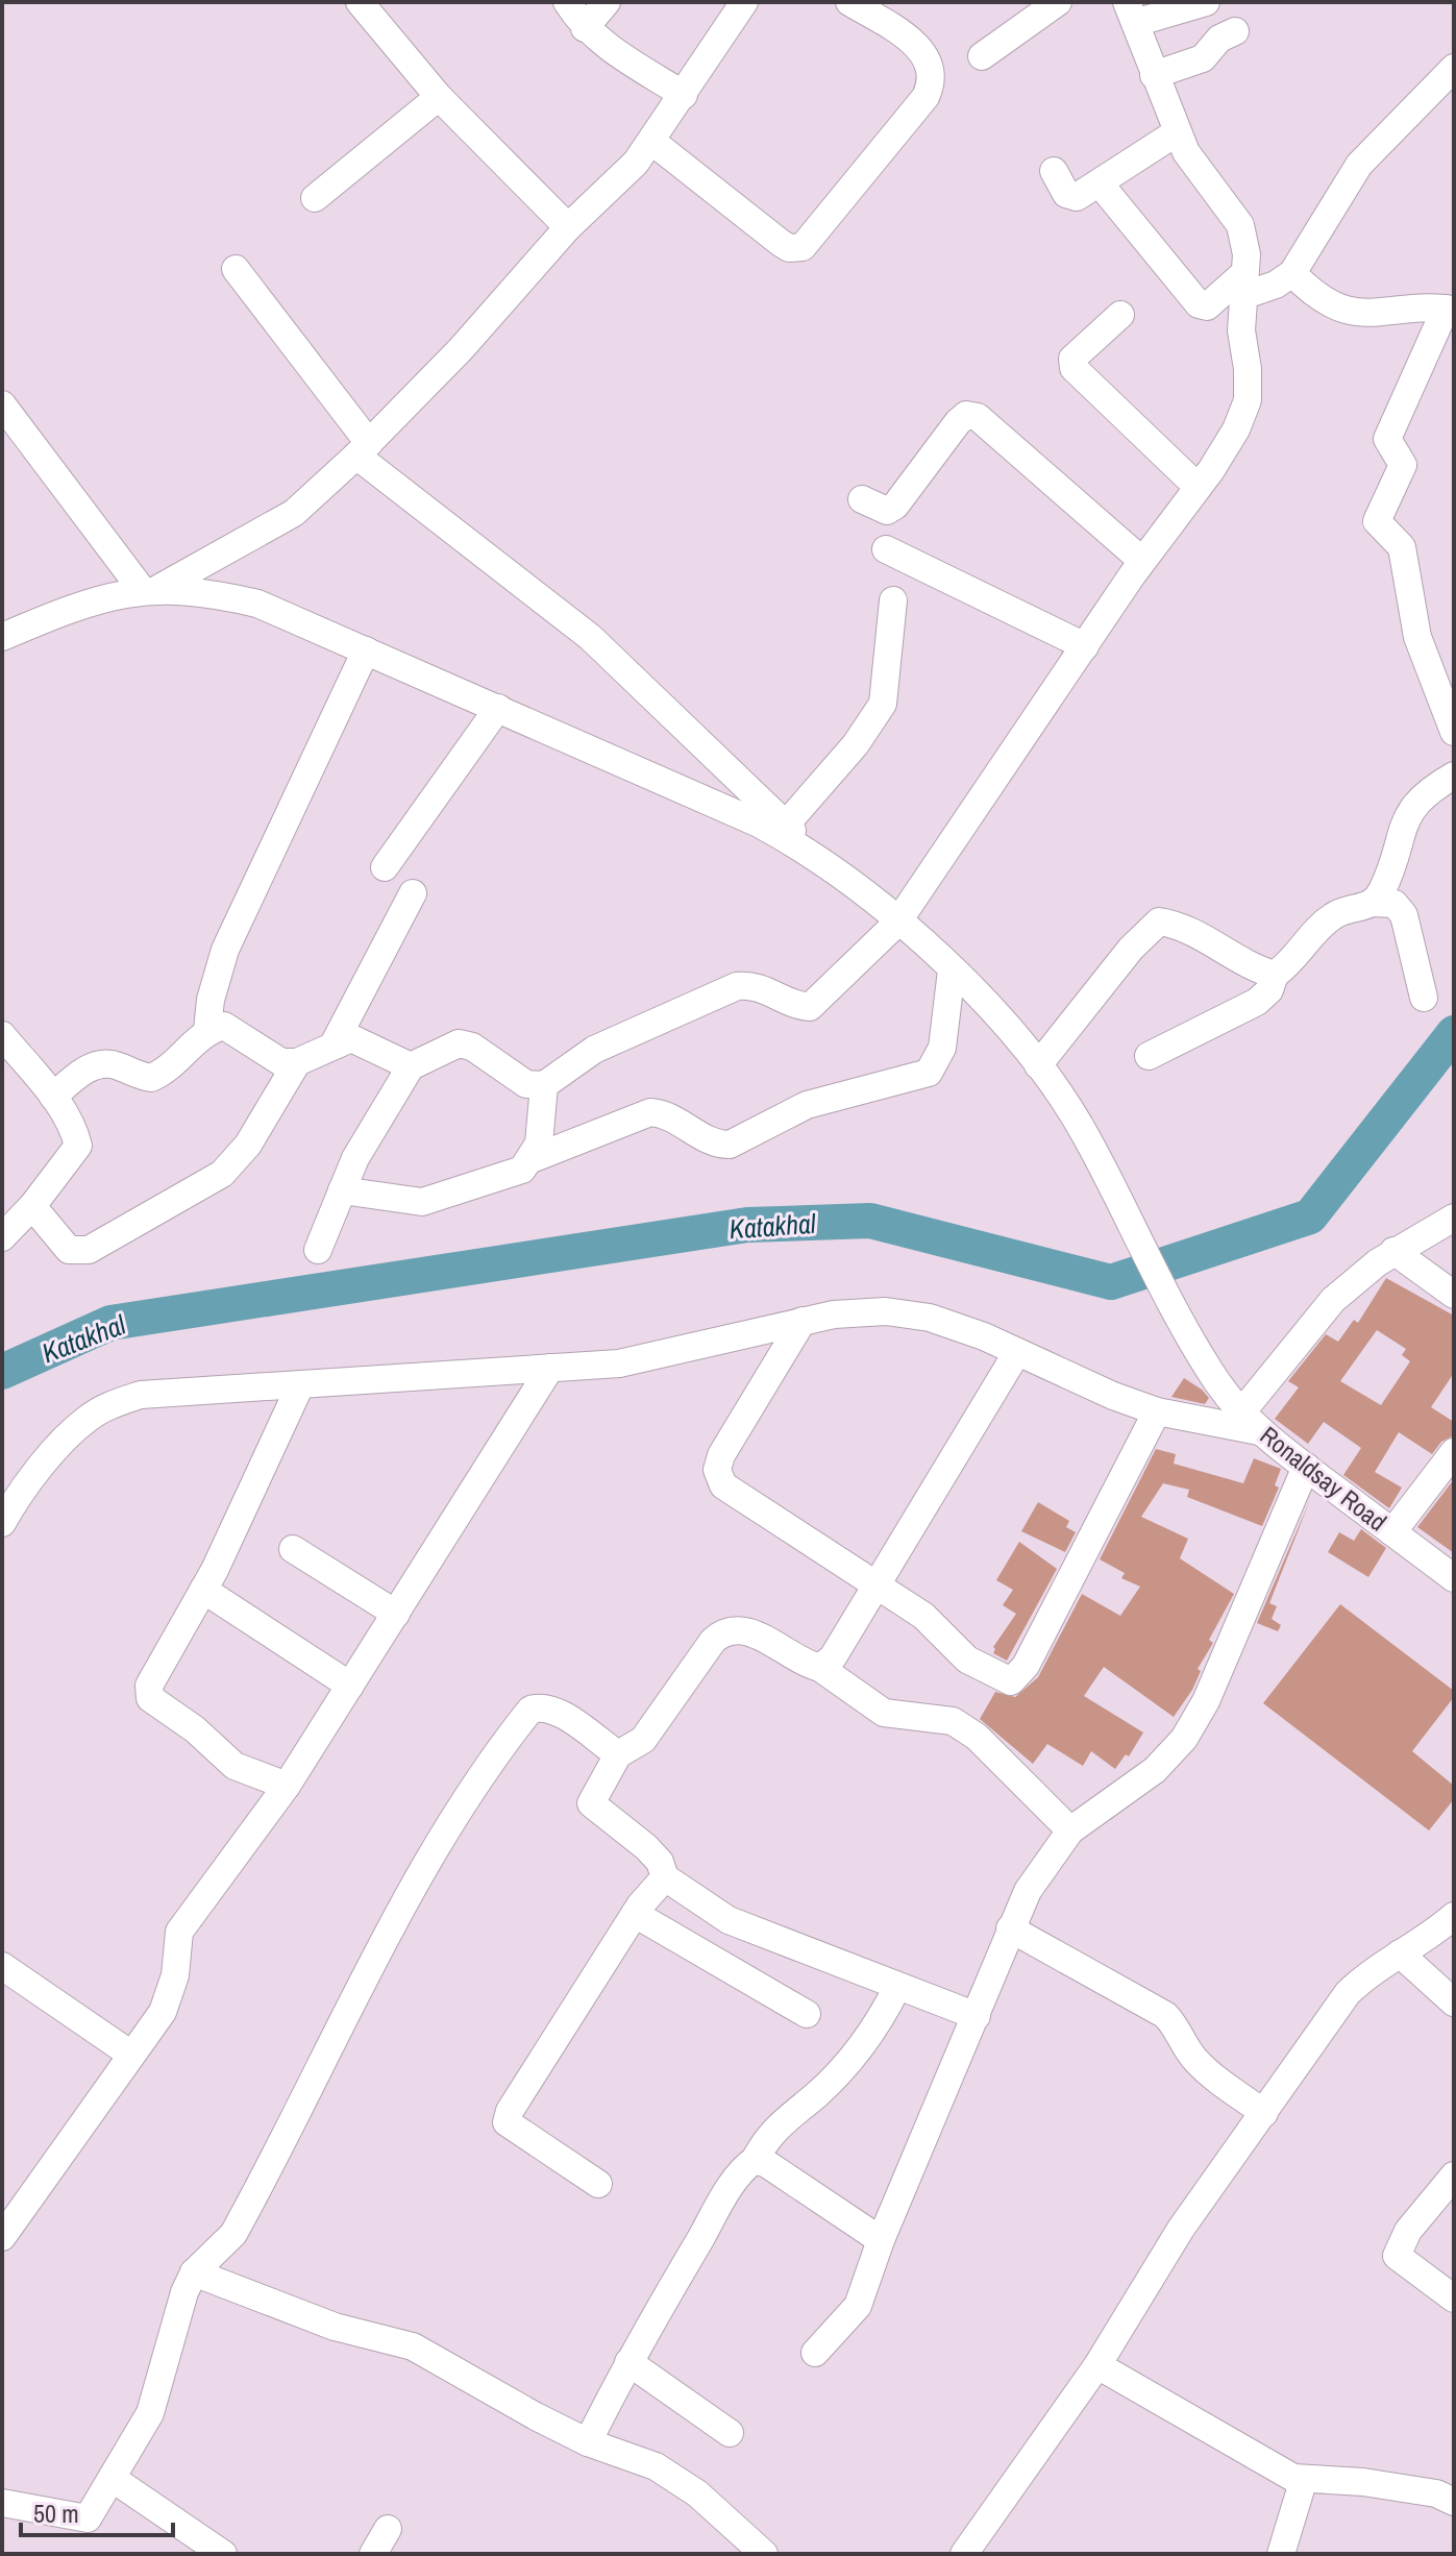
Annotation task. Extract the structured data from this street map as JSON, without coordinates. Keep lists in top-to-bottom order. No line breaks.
{"streets":{"street":["Ronaldsay Road"]},"water":["Katakhal"],"scale_bar":"50 m"}
